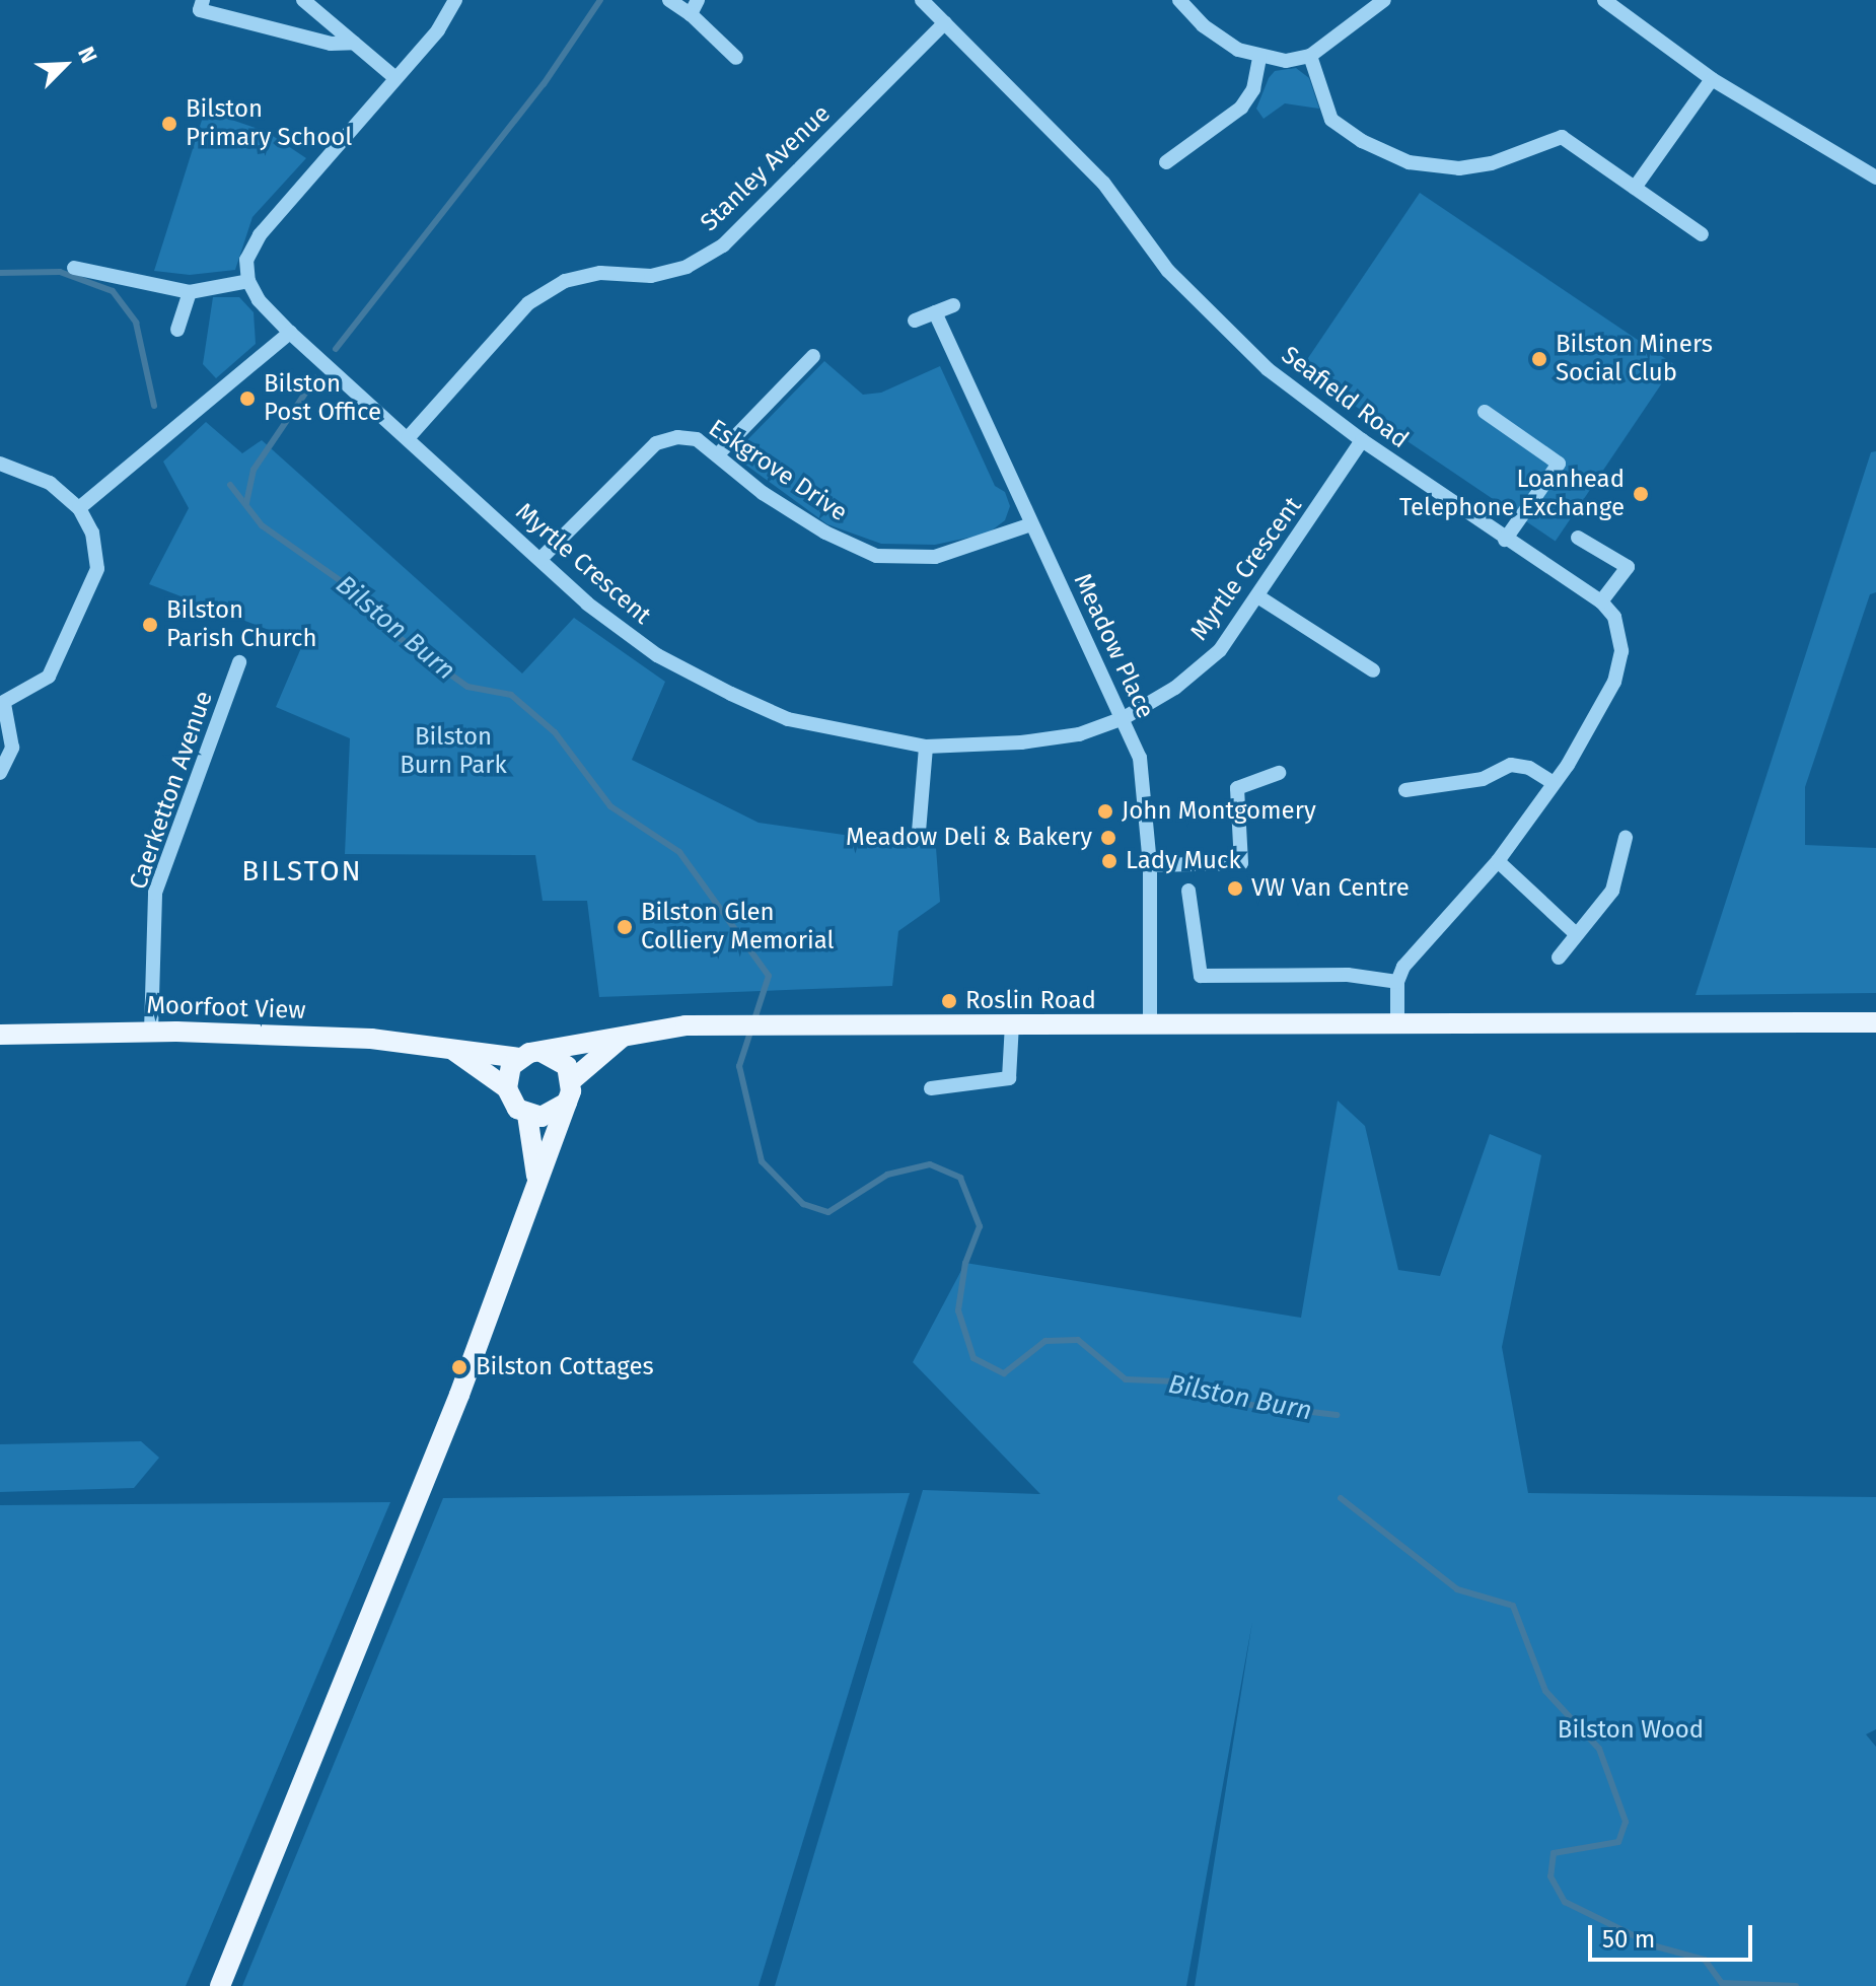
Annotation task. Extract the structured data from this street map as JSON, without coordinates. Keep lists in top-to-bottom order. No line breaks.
{"streets":{"main road":["Moorfoot View"],"street":["Stanley Avenue","Seafield Road","Eskgrove Drive","Myrtle Crescent","Meadow Place","Caerketton Avenue"]},"crossings":[["Stanley Avenue","Seafield Road"],["Stanley Avenue","Myrtle Crescent"],["Seafield Road","Myrtle Crescent"],["Eskgrove Drive","Myrtle Crescent"],["Eskgrove Drive","Meadow Place"],["Myrtle Crescent","Meadow Place"],["Caerketton Avenue","Moorfoot View"]],"districts":["BILSTON"],"water":["Bilston Burn"],"parks":["Bilston Burn Park","Bilston Wood"],"places":["Bilston Primary School","Bilston Miners Social Club","Bilston Post Office","Loanhead Telephone Exchange","Bilston Parish Church","John Montgomery","Meadow Deli & Bakery","Lady Muck","VW Van Centre","Bilston Glen Colliery Memorial","Roslin Road","Bilston Cottages"],"scale_bar":"50 m","north":"top right"}
